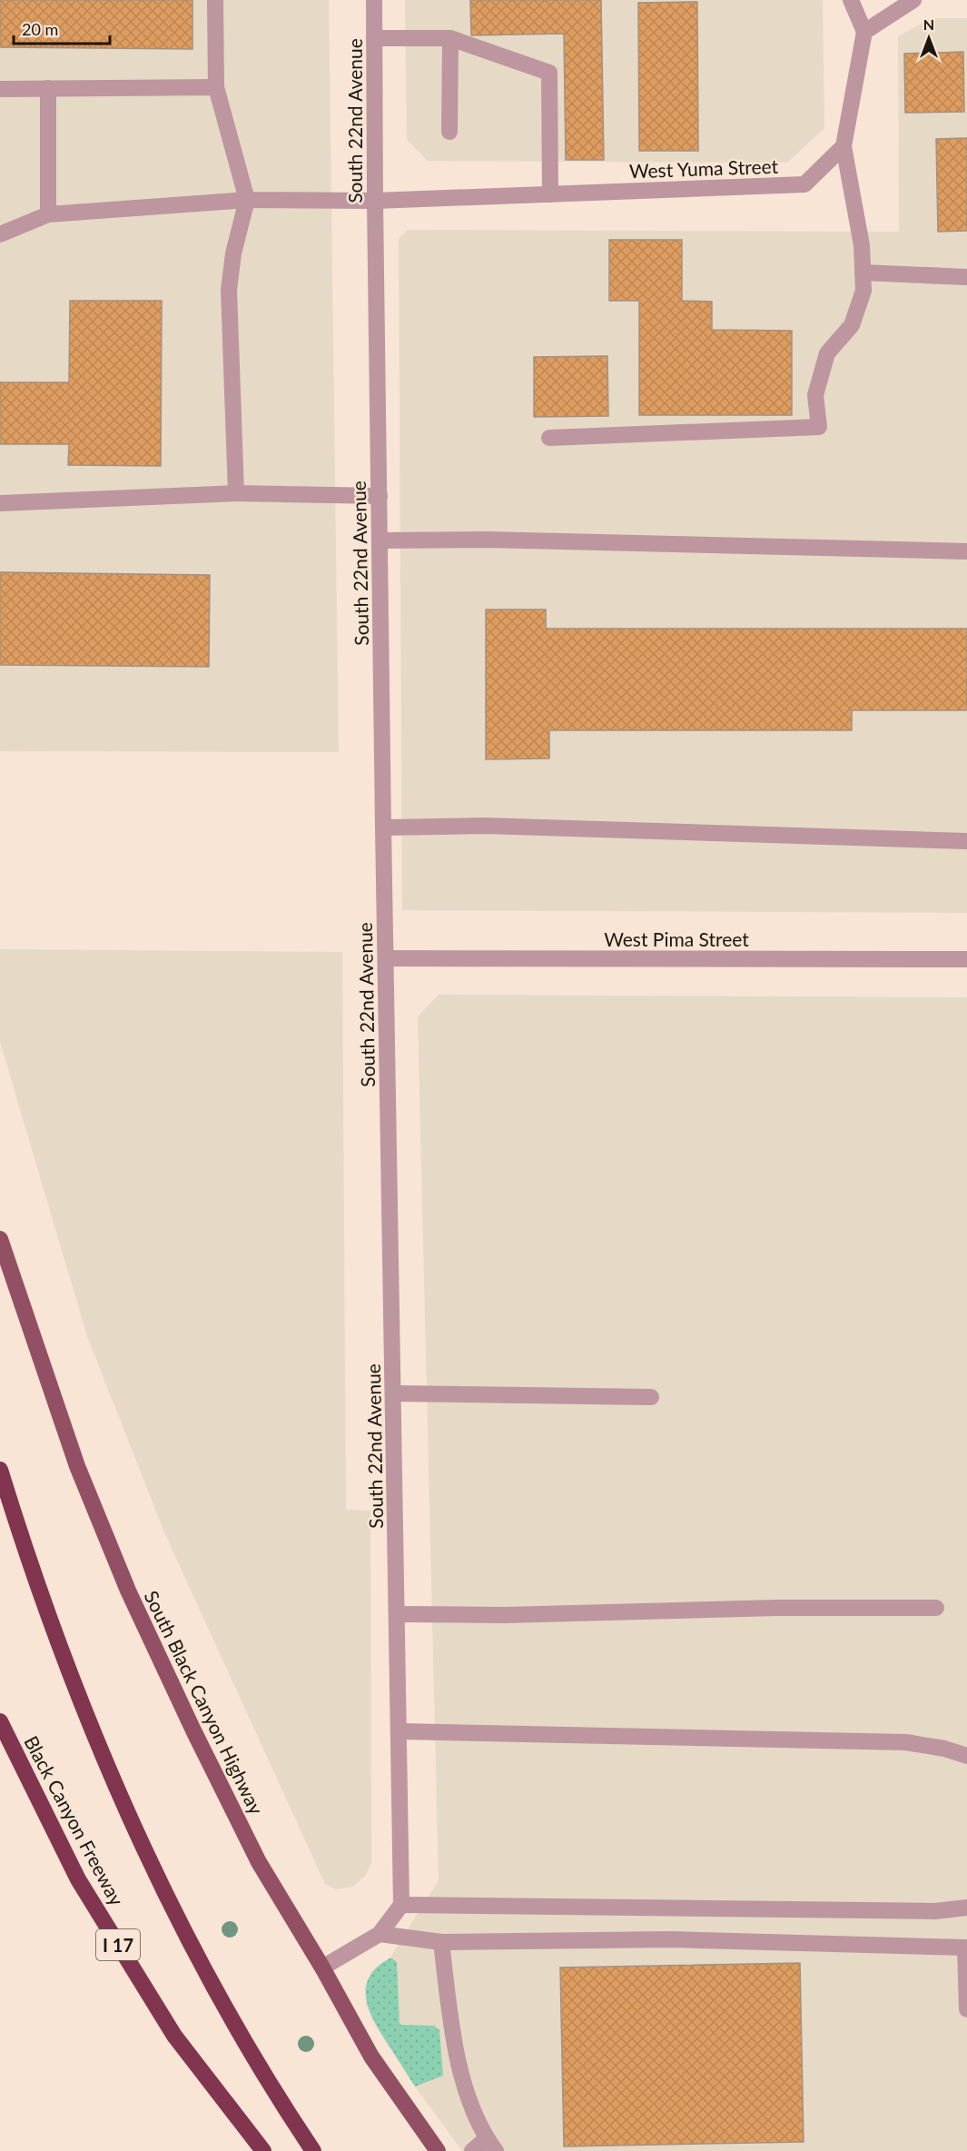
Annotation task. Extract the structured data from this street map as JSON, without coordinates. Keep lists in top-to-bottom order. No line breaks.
{"streets":{"highway":["Black Canyon Freeway","I 17"],"main road":["South Black Canyon Highway"],"street":["South 22nd Avenue","West Yuma Street","West Pima Street"]},"crossings":[["South 22nd Avenue","West Yuma Street"],["South 22nd Avenue","West Pima Street"]],"scale_bar":"20 m","north":"top"}
